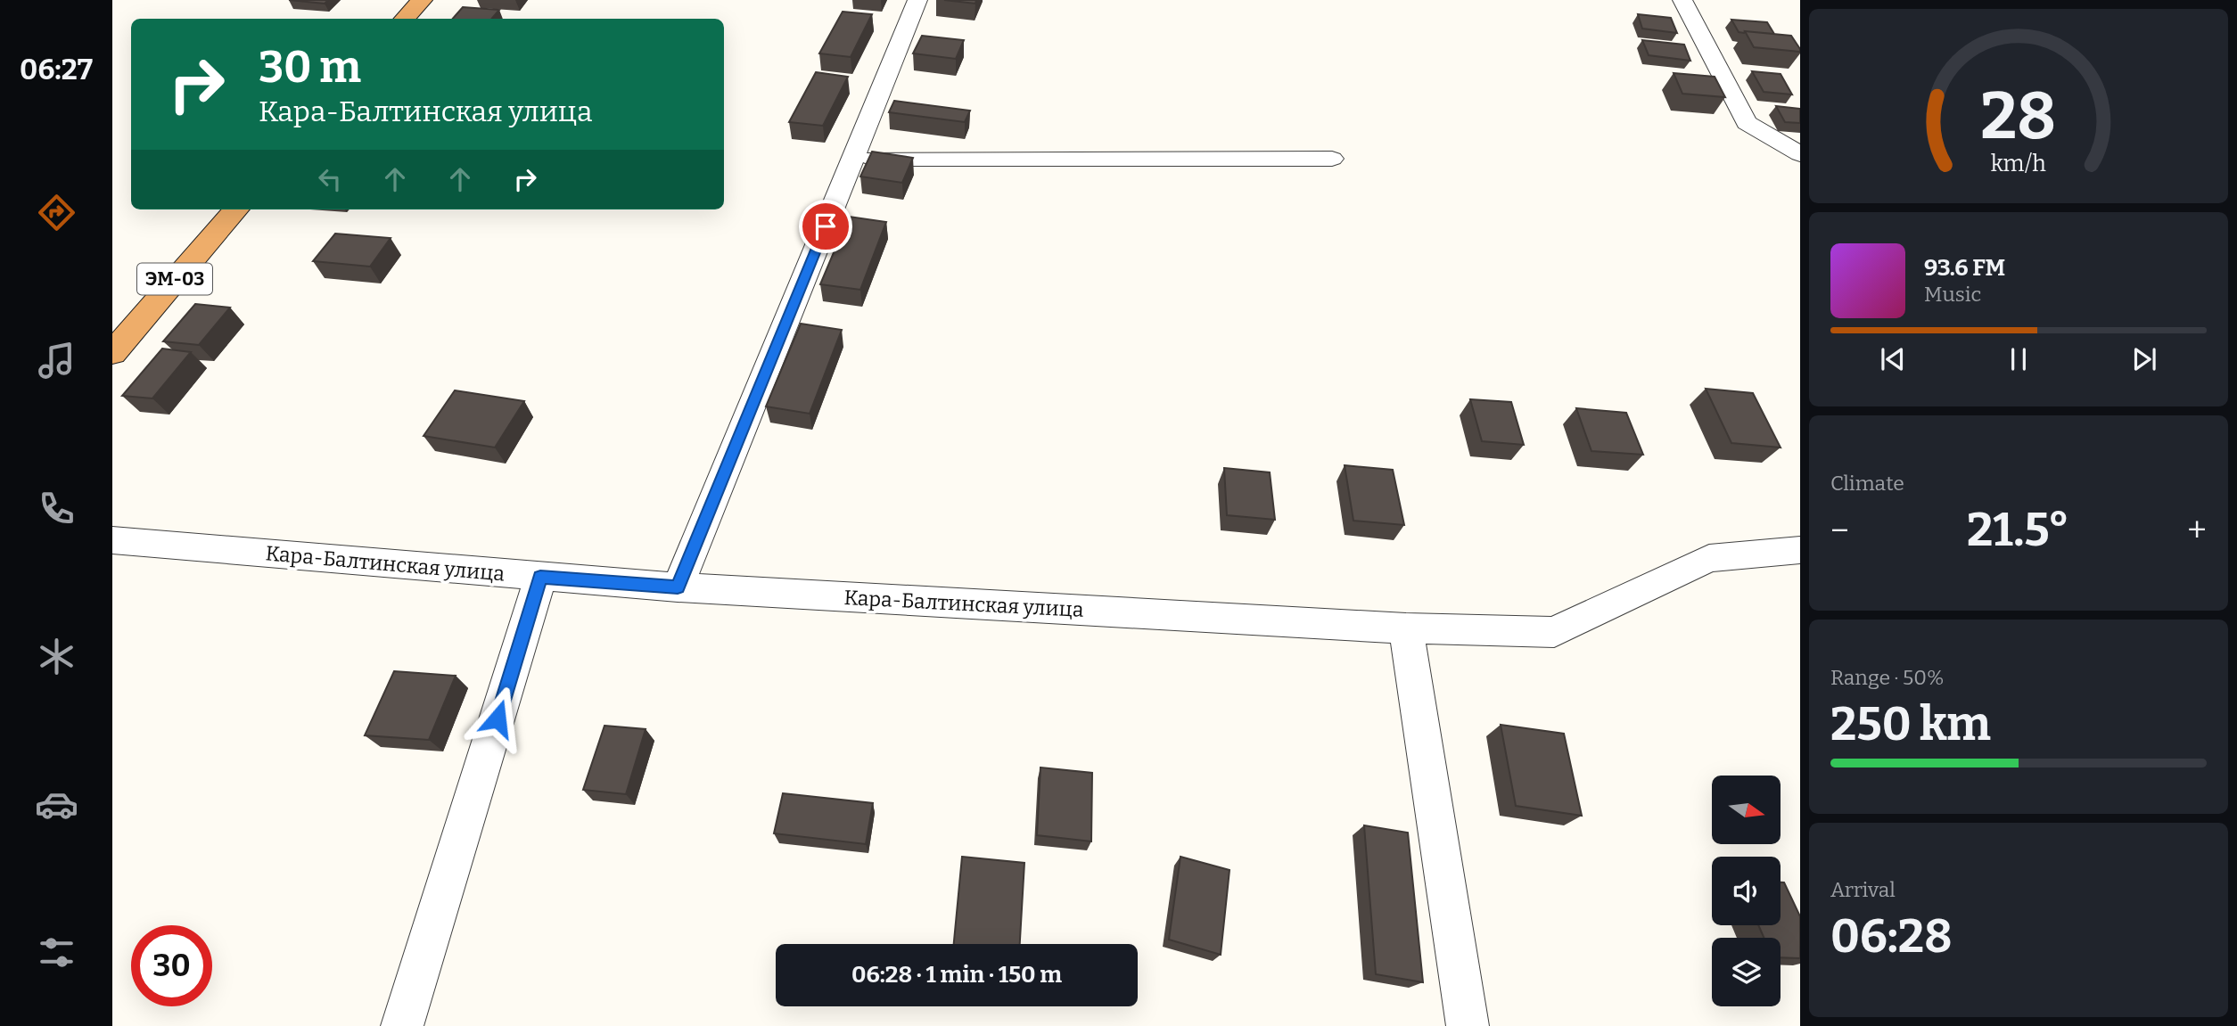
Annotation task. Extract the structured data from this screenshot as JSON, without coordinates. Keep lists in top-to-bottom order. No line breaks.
{"streets":{"highway":["ЭМ-03"],"street":["Кара-Балтинская улица"]},"north":"right","page":{"tabs":"06:27","turn":["30 m","Кара-Балтинская улица"],"song":["93.6 FM","Music"],"tile":["Climate",["Range · 50%","250 km"],["Arrival","06:28"]],"heat":["−","21.5°","+"],"limit":"30","trip":"06:28 · 1 min · 150 m","gauge":["28","km/h"]}}
